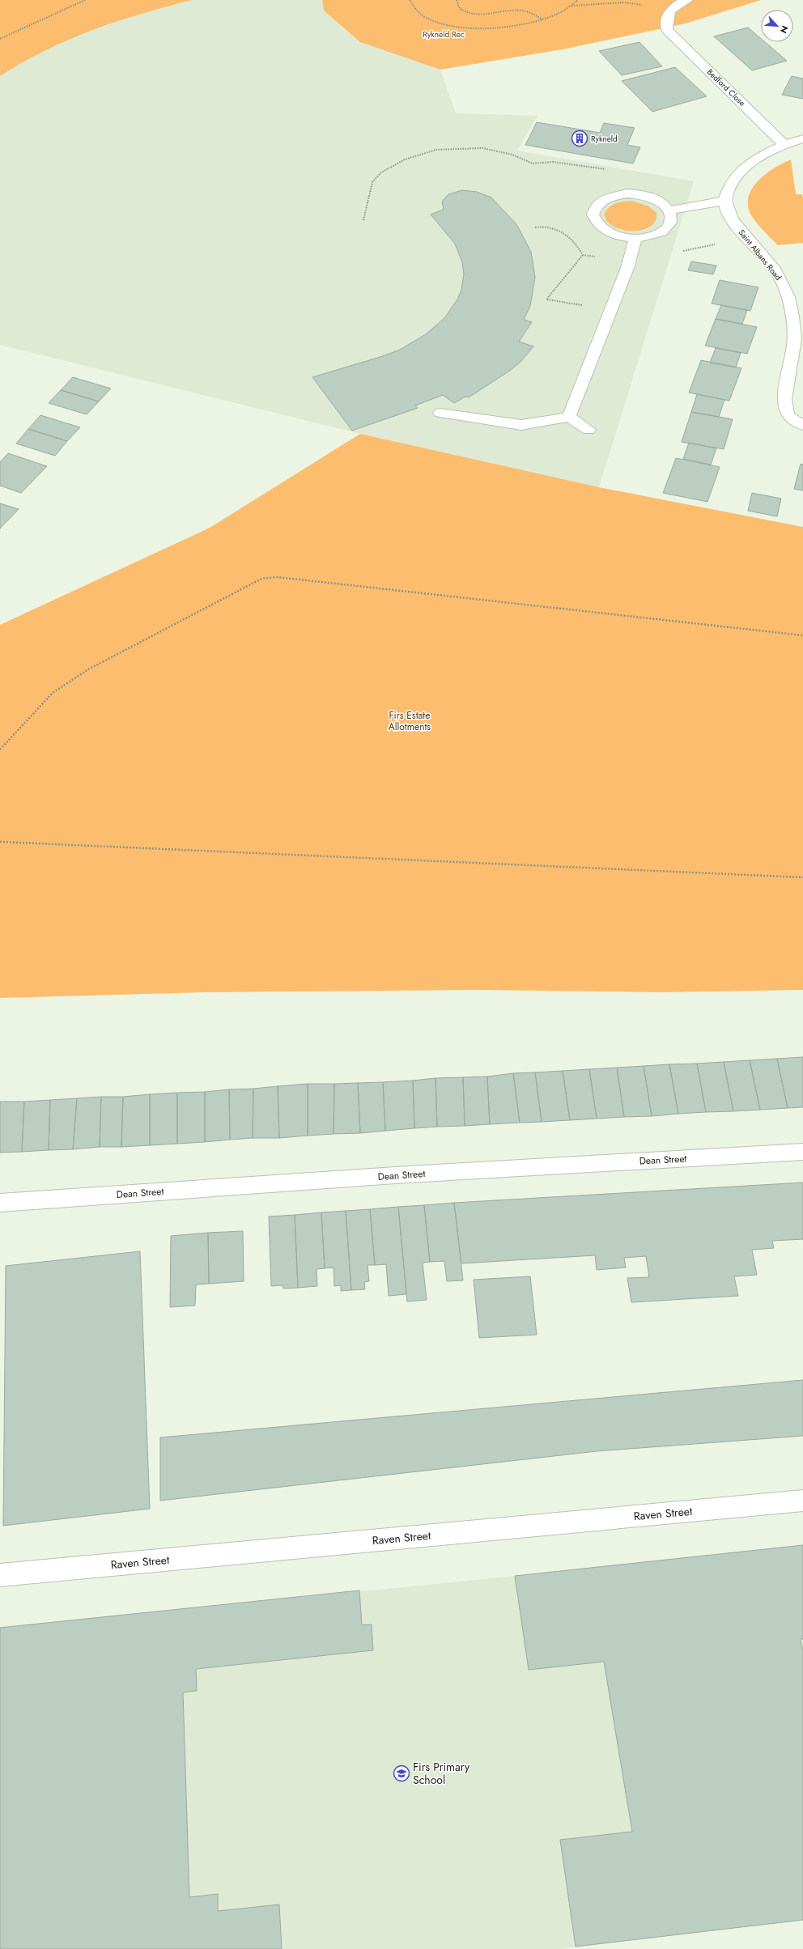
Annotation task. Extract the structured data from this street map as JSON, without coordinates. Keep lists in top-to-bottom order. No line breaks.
{"streets":{"street":["Bedford Close","Saint Albans Road","Dean Street","Raven Street"]},"parks":["Rykneld Rec","Firs Estate Allotments"],"places":{"building":["Rykneld"],"school or university":["Firs Primary School"]},"north":"bottom right"}
